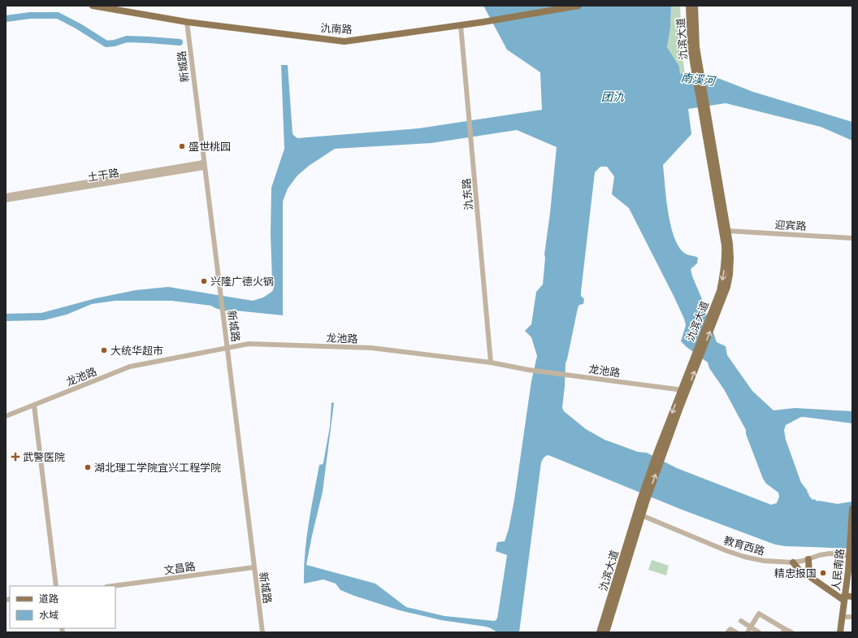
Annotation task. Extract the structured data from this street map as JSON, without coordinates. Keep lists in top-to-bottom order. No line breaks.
{"streets":{"main road":["氿南路","氿滨大道","人民南路"],"street":["新城路","土干路","氿东路","迎宾路","龙池路","教育西路","文昌路"]},"crossings":[["氿南路","新城路"],["氿南路","氿东路"],["氿滨大道","迎宾路"],["氿滨大道","龙池路"],["氿滨大道","教育西路"],["新城路","土干路"],["新城路","龙池路"],["新城路","文昌路"],["氿东路","龙池路"]],"water":["南溪河","团氿"],"places":{"other":["盛世桃园","兴隆广德火锅","大统华超市","湖北理工学院宜兴工程学院","精忠报国"],"health":["武警医院"]},"legend":["道路","水域"]}
